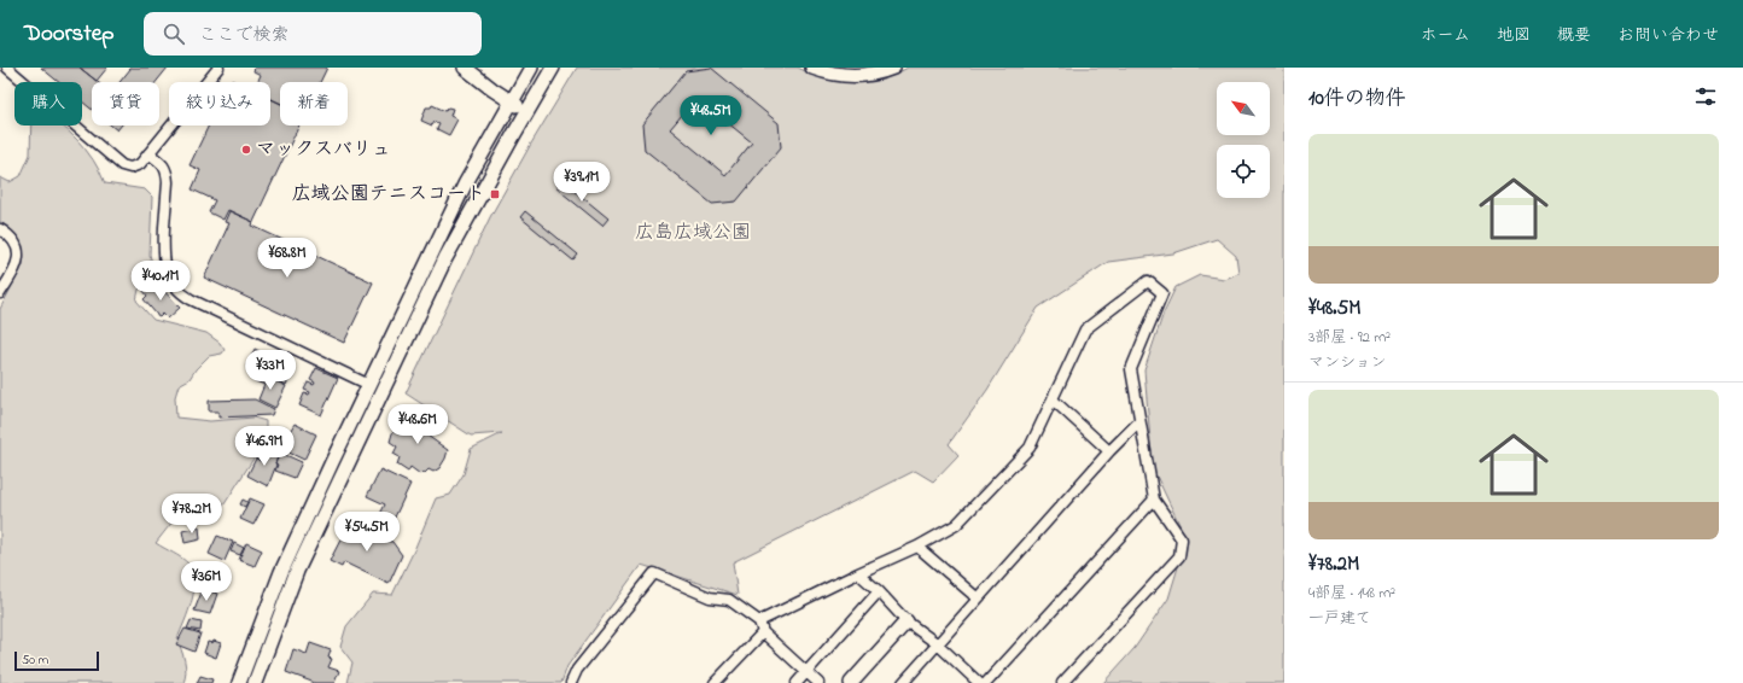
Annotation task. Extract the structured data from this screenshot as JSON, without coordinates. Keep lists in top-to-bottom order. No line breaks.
{"parks":["広島広域公園"],"places":{"other":["マックスバリュ"],"transit":["広域公園テニスコート"]},"scale_bar":"50 m","north":"top left","page":{"header":"Doorstep","search":"ここで検索","nav":["ホーム","地図","概要","お問い合わせ"],"heading":"10件の物件","chip":["購入","賃貸","絞り込み","新着"],"price":["¥48.5M","¥39.1M","¥68.8M","¥40.1M","¥33M","¥48.6M","¥46.9M","¥78.2M","¥54.5M","¥36M"],"list":[{"name":"¥48.5M","note":"3部屋 · 92 m² · マンション"},{"name":"¥78.2M","note":"4部屋 · 148 m² · 一戸建て"}],"scale":"50 m"}}
